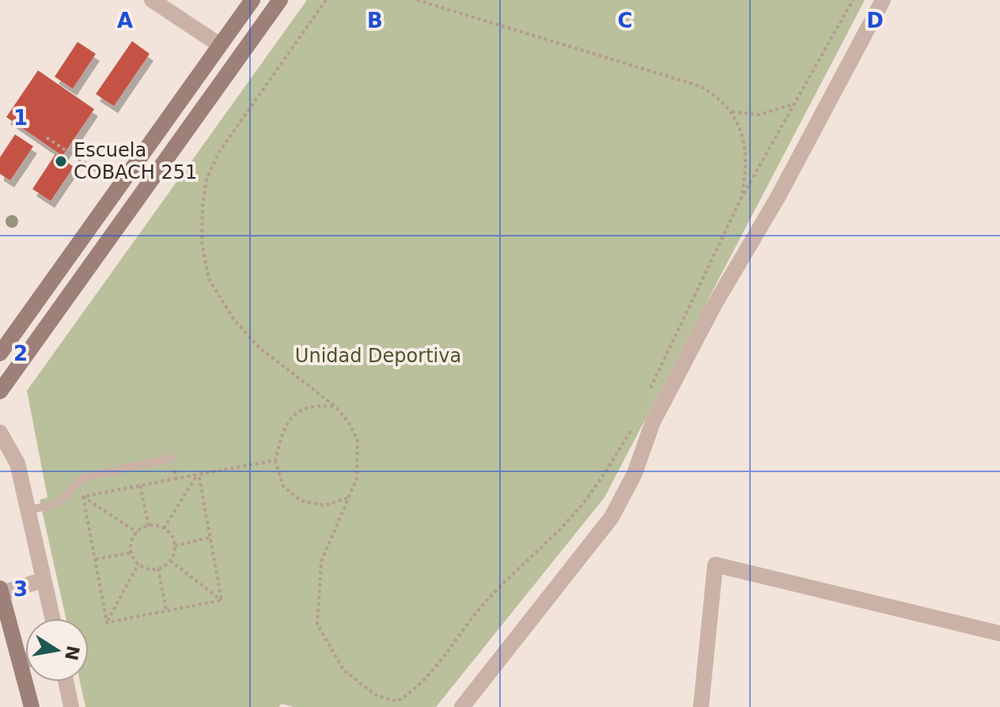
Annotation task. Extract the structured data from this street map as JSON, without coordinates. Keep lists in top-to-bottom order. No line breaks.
{"parks":["Unidad Deportiva"],"places":["Escuela COBACH 251"],"north":"right","grid":{"columns":["A","B","C","D"],"rows":["1","2","3"]}}
